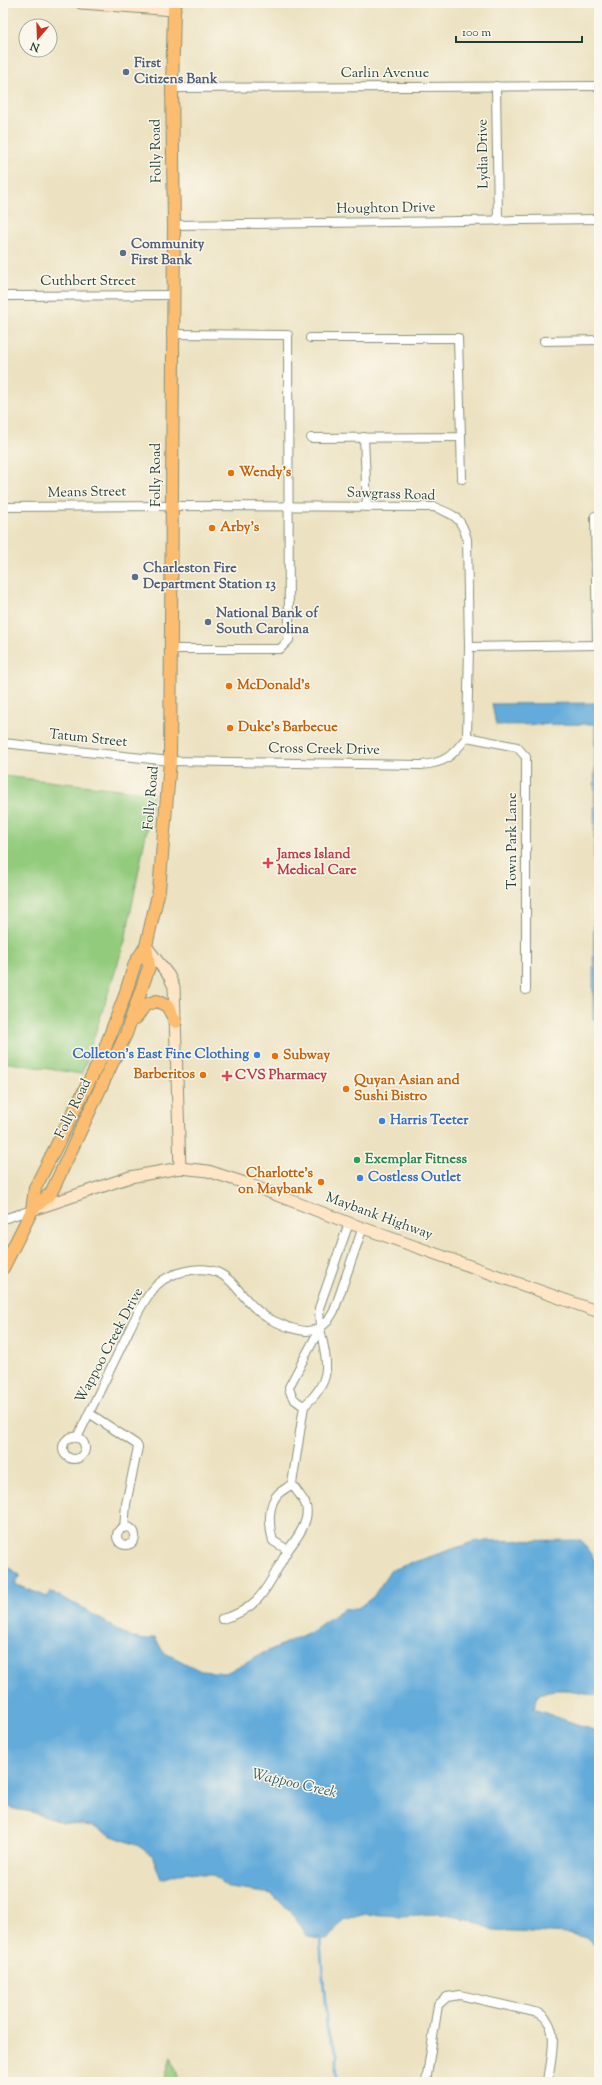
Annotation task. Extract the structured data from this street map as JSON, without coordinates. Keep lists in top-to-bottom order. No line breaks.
{"streets":{"main road":["Folly Road","Maybank Highway"],"street":["Carlin Avenue","Lydia Drive","Houghton Drive","Cuthbert Street","Means Street","Sawgrass Road","Tatum Street","Cross Creek Drive","Town Park Lane","Wappoo Creek Drive"]},"crossings":[["Carlin Avenue","Folly Road"],["Carlin Avenue","Lydia Drive"],["Folly Road","Houghton Drive"],["Folly Road","Cuthbert Street"],["Folly Road","Means Street"],["Folly Road","Sawgrass Road"],["Folly Road","Tatum Street"],["Folly Road","Cross Creek Drive"],["Folly Road","Maybank Highway"],["Lydia Drive","Houghton Drive"],["Means Street","Sawgrass Road"],["Sawgrass Road","Cross Creek Drive"],["Sawgrass Road","Town Park Lane"],["Tatum Street","Cross Creek Drive"],["Cross Creek Drive","Town Park Lane"]],"water":["Wappoo Creek"],"places":{"other":["First Citizens Bank","Community First Bank","Wendy's","Arby's","Charleston Fire Department Station 13","National Bank of South Carolina","McDonald's","Duke's Barbecue","Colleton's East Fine Clothing","Subway","Barberitos","Quyan Asian and Sushi Bistro","Harris Teeter","Exemplar Fitness","Costless Outlet","Charlotte's on Maybank"],"health":["James Island Medical Care","CVS Pharmacy"]},"scale_bar":"100 m","north":"bottom"}
